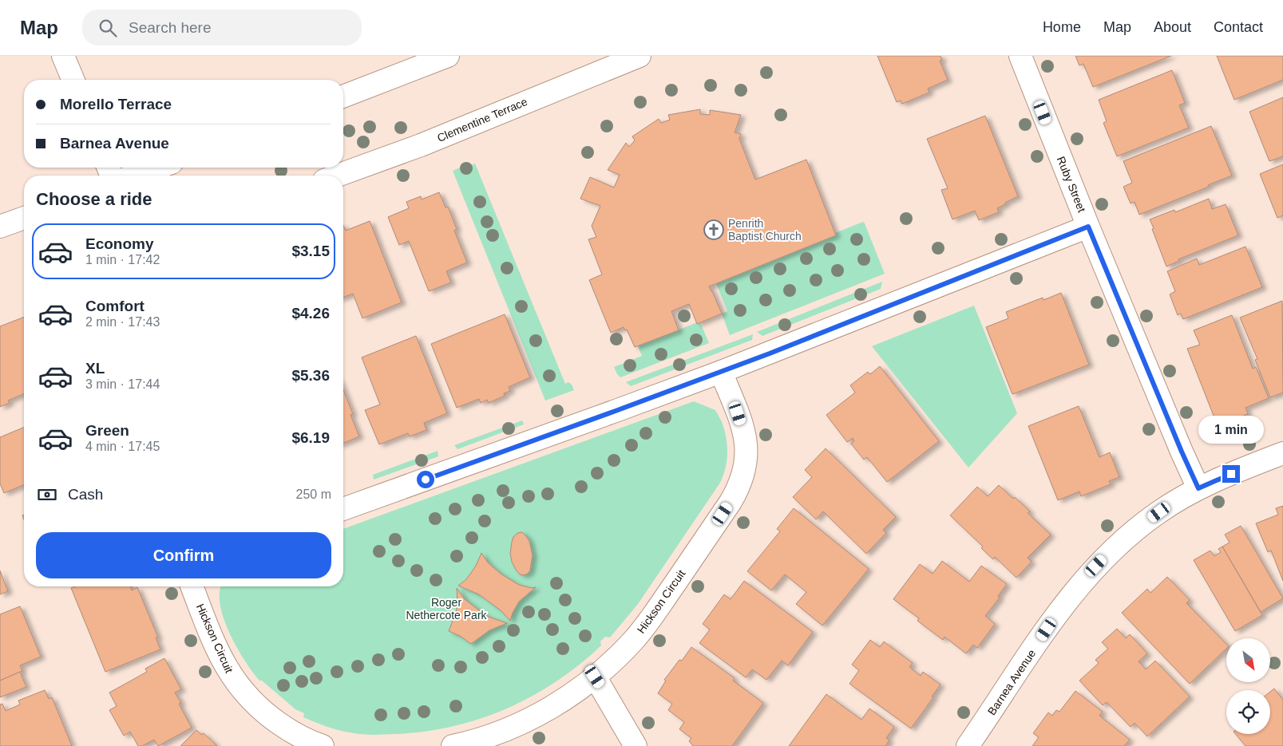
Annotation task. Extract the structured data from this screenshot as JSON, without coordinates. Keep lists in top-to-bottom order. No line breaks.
{"streets":{"street":["Clementine Terrace","Ruby Street","Hickson Circuit","Barnea Avenue"]},"crossings":[["Ruby Street","Barnea Avenue"]],"parks":["Roger Nethercote Park"],"places":{"church":["Penrith Baptist Church"]},"north":"bottom right","page":{"header":"Map","search":"Search here","nav":["Home","Map","About","Contact"],"banner":["Morello Terrace","Barnea Avenue"],"heading":"Choose a ride","list":[{"name":"Economy","note":"1 min · 17:42","value":"$3.15"},{"name":"Comfort","note":"2 min · 17:43","value":"$4.26"},{"name":"XL","note":"3 min · 17:44","value":"$5.36"},{"name":"Green","note":"4 min · 17:45","value":"$6.19"}],"bubble":"1 min","pay":["Cash","250 m"],"buttons":"Confirm"}}
